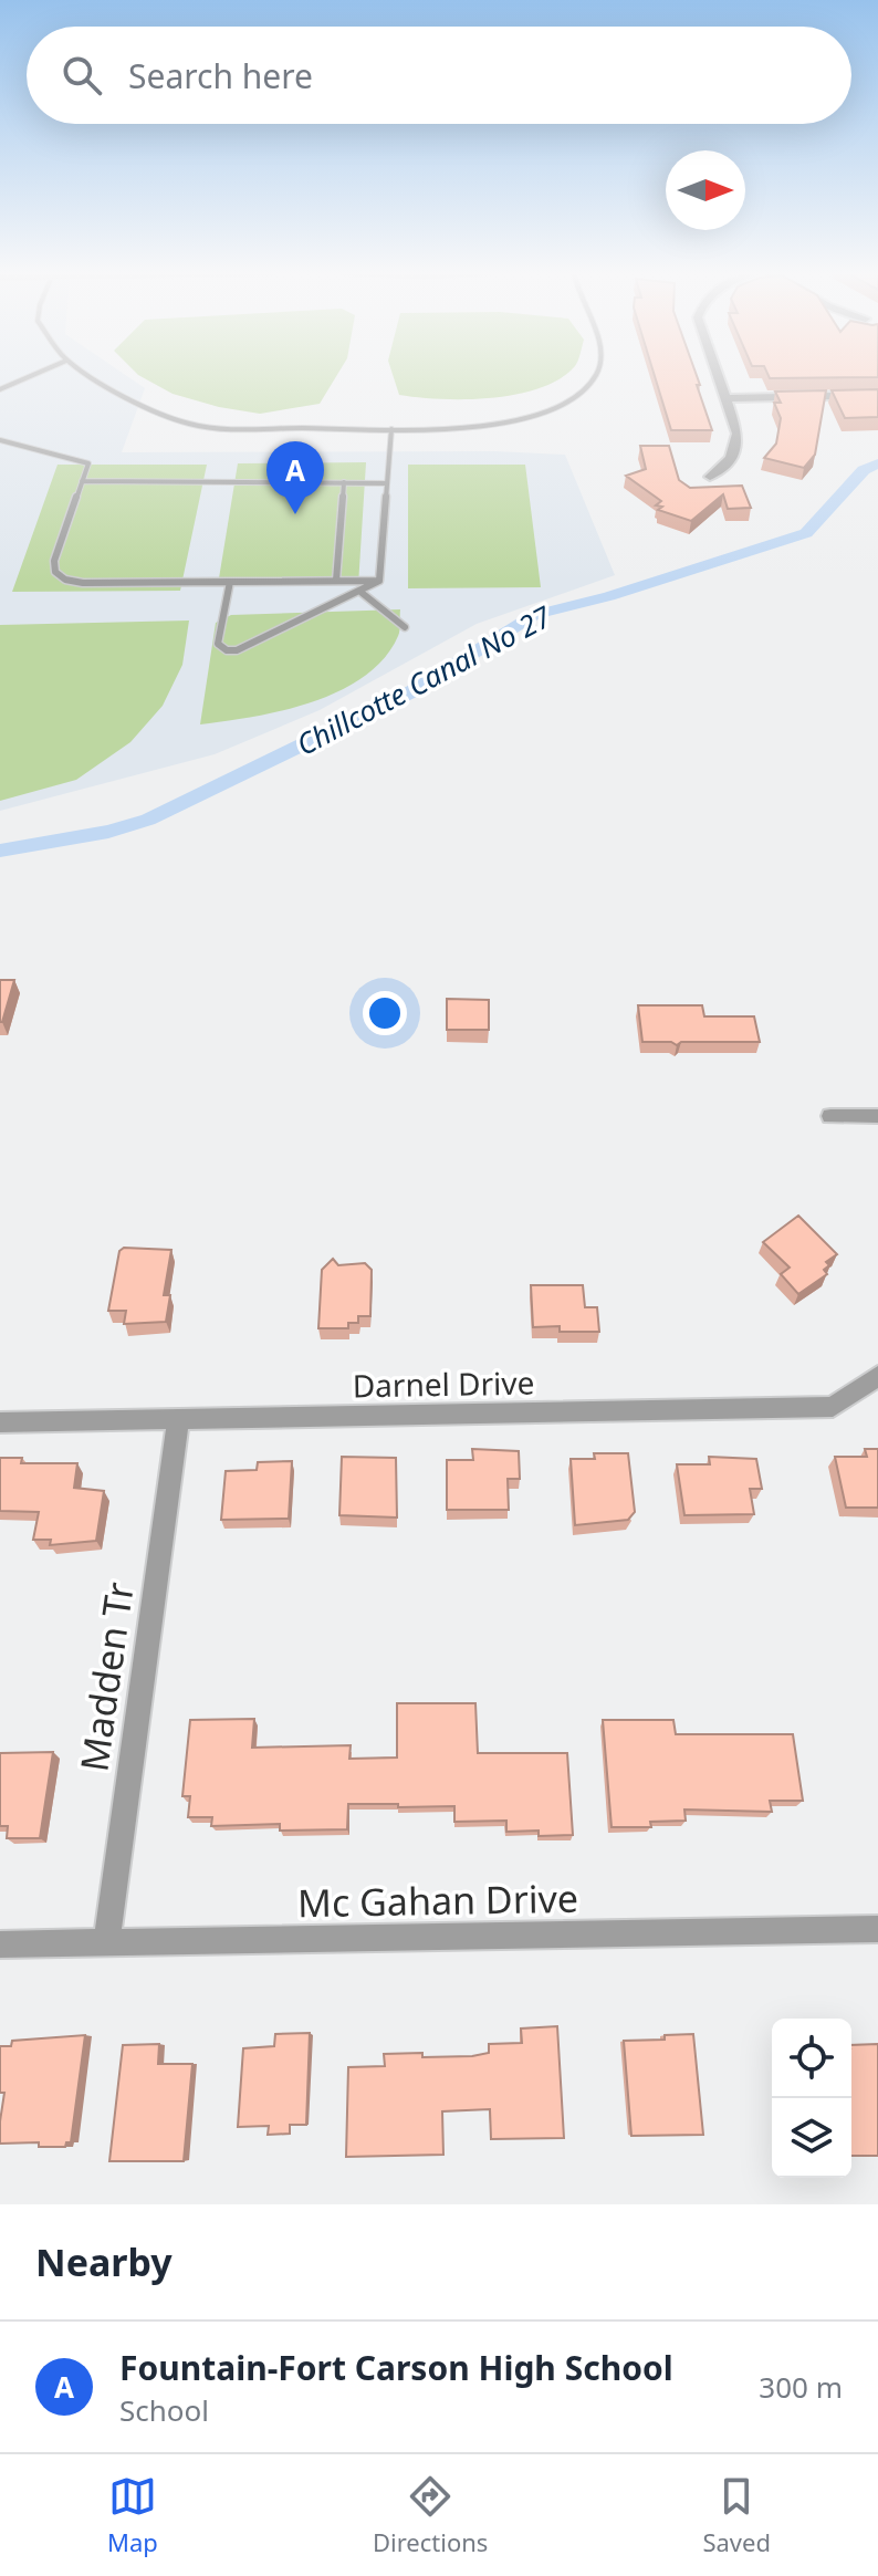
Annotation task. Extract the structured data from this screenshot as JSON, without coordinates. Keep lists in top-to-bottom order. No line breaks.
{"streets":{"street":["Darnel Drive","Madden Tr","Mc Gahan Drive"]},"crossings":[["Darnel Drive","Madden Tr"],["Madden Tr","Mc Gahan Drive"]],"water":["Chillcotte Canal No 27"],"north":"right","page":{"search":"Search here","pins":"A","heading":"Nearby","list":[{"mark":"A","name":"Fountain-Fort Carson High School","note":"School","value":"300 m"}],"nav":["Map","Directions","Saved"]}}
